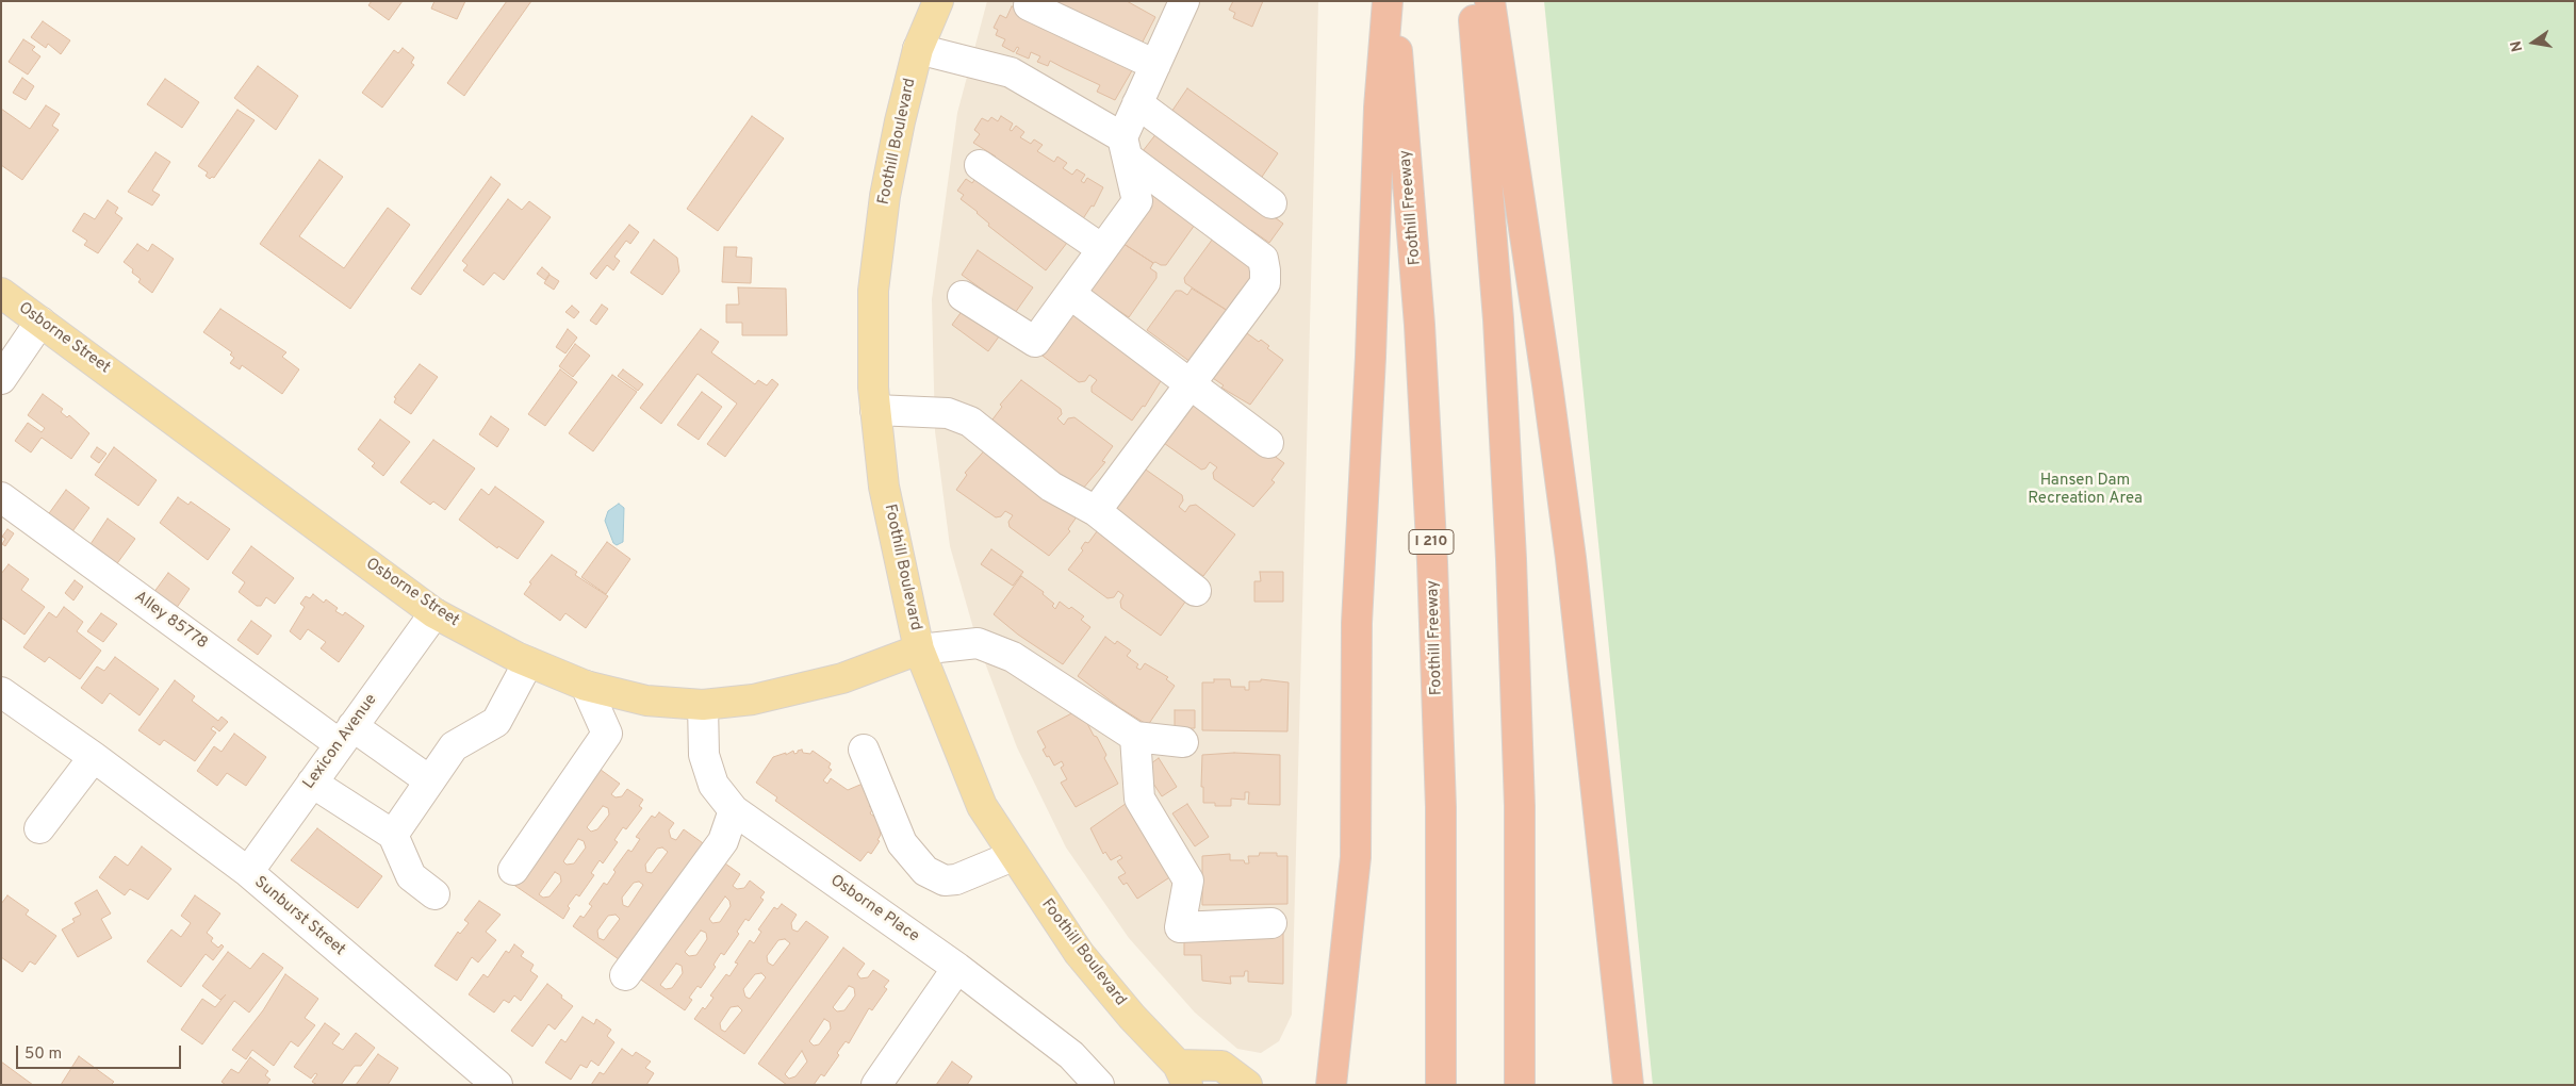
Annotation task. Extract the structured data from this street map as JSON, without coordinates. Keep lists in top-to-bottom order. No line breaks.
{"streets":{"highway":["Foothill Freeway","I 210"],"main road":["Foothill Boulevard","Osborne Street"],"street":["Alley 85778","Lexicon Avenue","Osborne Place","Sunburst Street"]},"crossings":[["Foothill Boulevard","Osborne Street"],["Osborne Street","Lexicon Avenue"],["Osborne Street","Osborne Place"],["Alley 85778","Lexicon Avenue"],["Lexicon Avenue","Sunburst Street"]],"parks":["Hansen Dam Recreation Area"],"scale_bar":"50 m","north":"left"}
